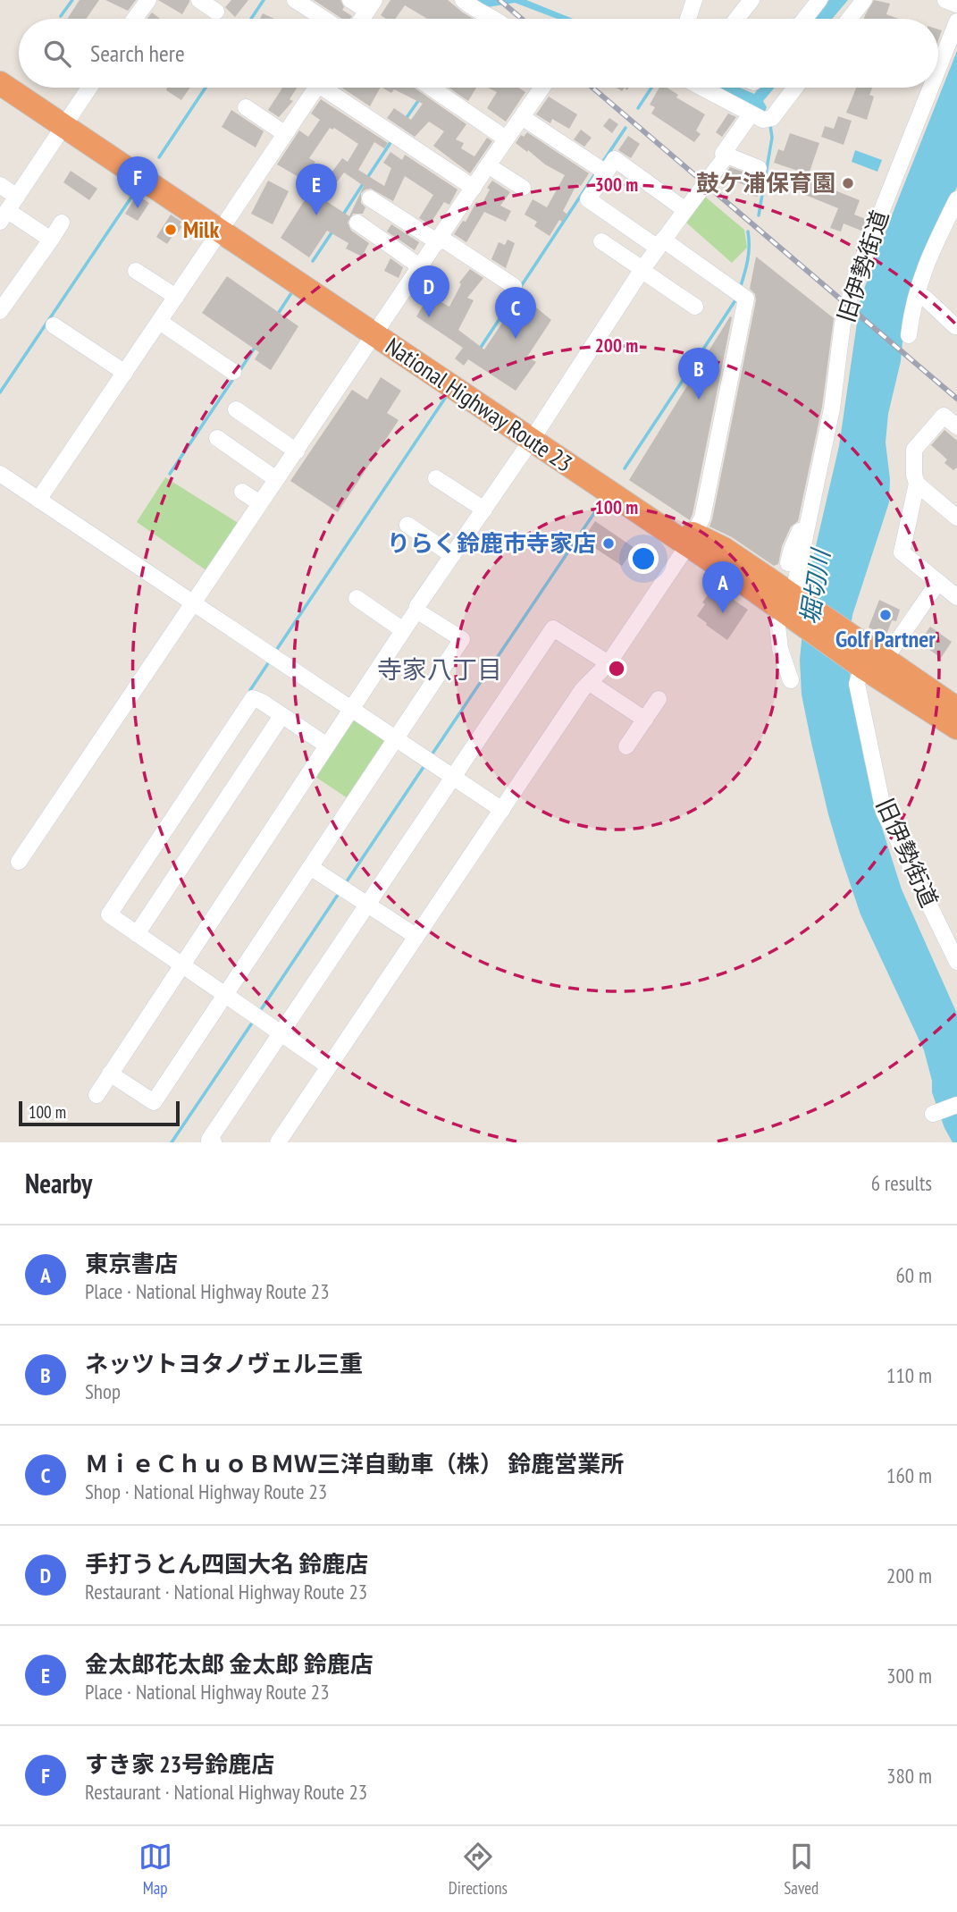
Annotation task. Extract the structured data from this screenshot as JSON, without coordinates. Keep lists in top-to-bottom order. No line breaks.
{"streets":{"highway":["National Highway Route 23"],"street":["旧伊勢街道"]},"crossings":[["旧伊勢街道","National Highway Route 23"]],"districts":["寺家八丁目"],"water":["堀切川"],"places":["鼓ケ浦保育園","Milk","りらく鈴鹿市寺家店","Golf Partner"],"scale_bar":"100 m","page":{"search":"Search here","pins":["F","E","D","C","B","A"],"scale":"100 m","heading":["Nearby","6 results"],"list":[{"mark":"A","name":"東京書店","note":"Place · National Highway Route 23","value":"60 m"},{"mark":"B","name":"ネッツトヨタノヴェル三重","note":"Shop","value":"110 m"},{"mark":"C","name":"ＭｉｅＣｈｕｏＢＭＷ三洋自動車（株） 鈴鹿営業所","note":"Shop · National Highway Route 23","value":"160 m"},{"mark":"D","name":"手打うとん四国大名 鈴鹿店","note":"Restaurant · National Highway Route 23","value":"200 m"},{"mark":"E","name":"金太郎花太郎 金太郎 鈴鹿店","note":"Place · National Highway Route 23","value":"300 m"},{"mark":"F","name":"すき家 23号鈴鹿店","note":"Restaurant · National Highway Route 23","value":"380 m"}],"nav":["Map","Directions","Saved"]},"rings":["300 m","200 m","100 m"]}
